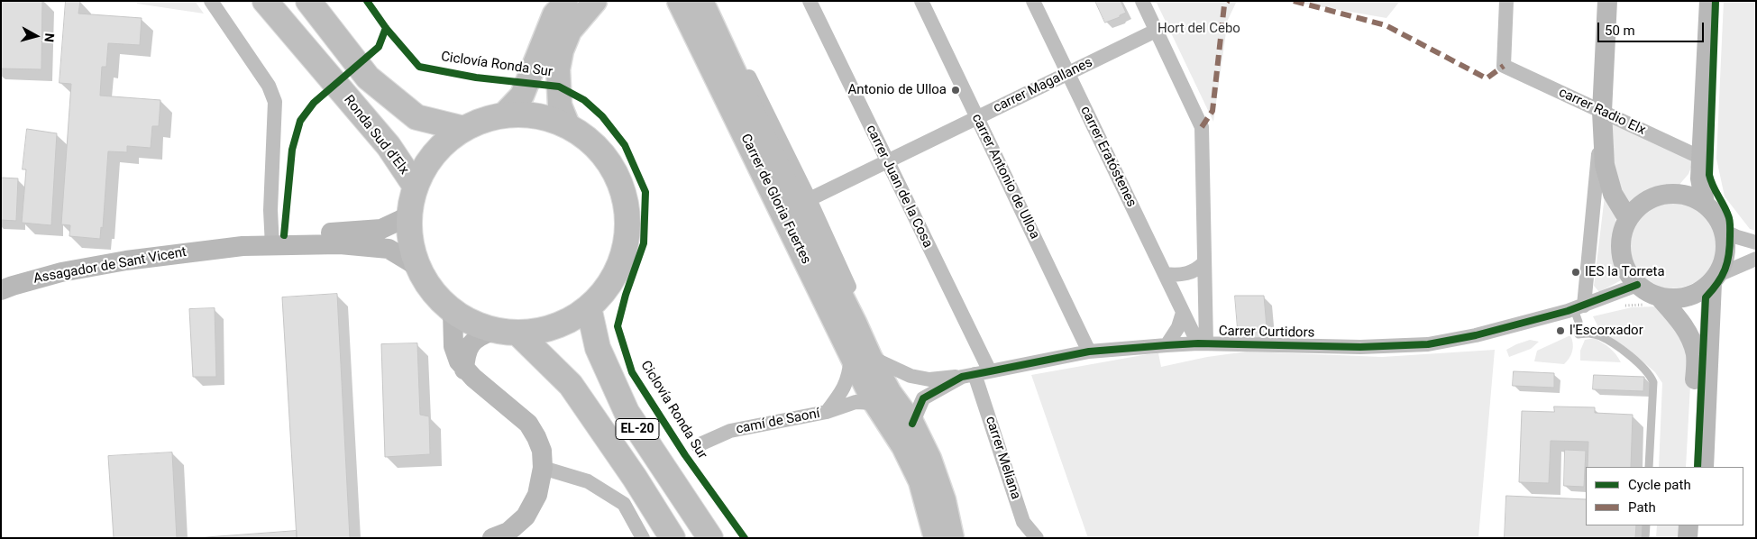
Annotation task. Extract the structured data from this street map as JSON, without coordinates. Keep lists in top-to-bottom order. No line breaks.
{"streets":{"highway":["Ronda Sud d'Elx","EL-20"],"main road":["Carrer de Gloria Fuertes","Assagador de Sant Vicent"],"street":["carrer Magallanes","carrer Radio Elx","carrer Eratóstenes","carrer Antonio de Ulloa","carrer Juan de la Cosa","Carrer Curtidors","camí de Saoní","carrer Meliana"],"cycle path":["Ciclovía Ronda Sur"]},"crossings":[["carrer Magallanes","carrer Eratóstenes"],["carrer Magallanes","carrer Antonio de Ulloa"],["carrer Magallanes","carrer Juan de la Cosa"],["carrer Magallanes","Carrer de Gloria Fuertes"],["Ronda Sud d'Elx","Assagador de Sant Vicent"],["Ronda Sud d'Elx","EL-20"],["carrer Eratóstenes","Carrer Curtidors"],["carrer Antonio de Ulloa","Carrer Curtidors"],["carrer Juan de la Cosa","Carrer Curtidors"],["Carrer de Gloria Fuertes","Carrer Curtidors"],["Carrer de Gloria Fuertes","camí de Saoní"],["Carrer Curtidors","camí de Saoní"],["Carrer Curtidors","carrer Meliana"]],"parks":["Hort del Cebo"],"places":["Antonio de Ulloa","IES la Torreta","l'Escorxador"],"legend":["Cycle path","Path"],"scale_bar":"50 m","north":"right"}
